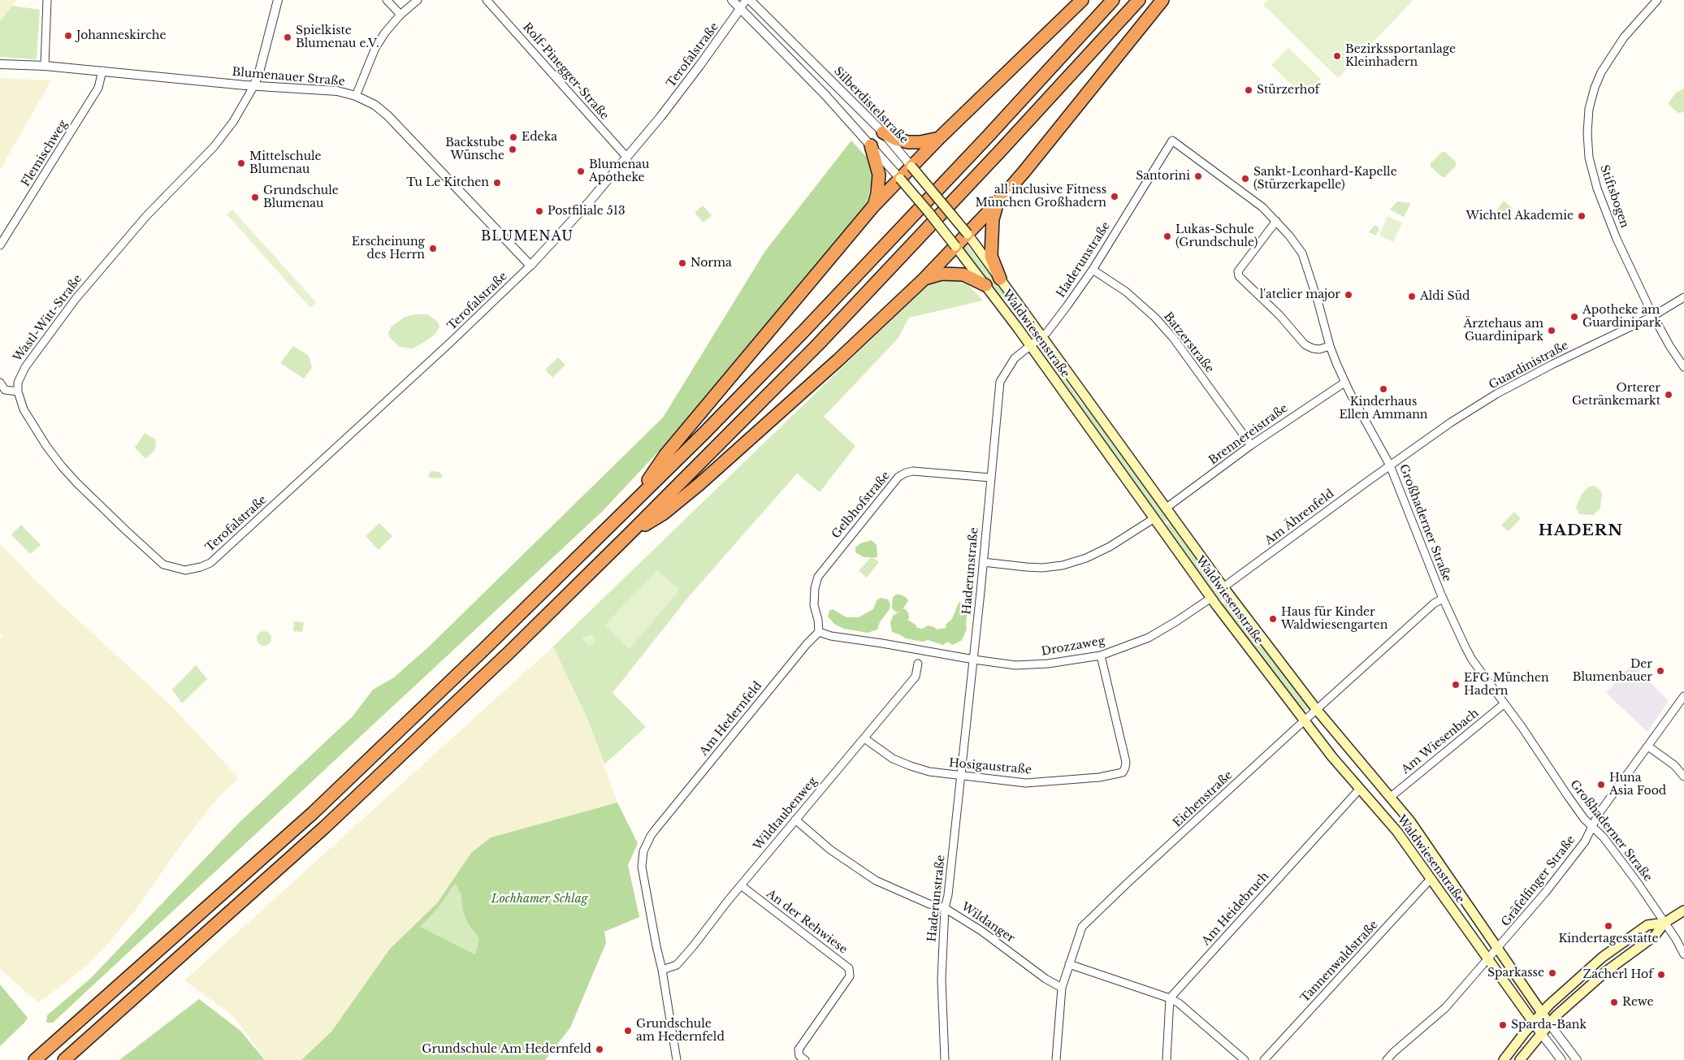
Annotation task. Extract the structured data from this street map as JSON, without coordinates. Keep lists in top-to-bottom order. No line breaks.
{"streets":{"main road":["Silberdistelstraße","Waldwiesenstraße"],"street":["Terofalstraße","Rolf-Pinegger-Straße","Blumenauer Straße","Flemischweg","Stiftsbogen","Haderunstraße","Wastl-Witt-Straße","Batzerstraße","Guardinistraße","Brennereistraße","Gelbhofstraße","Am Ährenfeld","Großhaderner Straße","Drozzaweg","Am Hedernfeld","Am Wiesenbach","Hosigaustraße","Eichenstraße","Wildtaubenweg","Gräfelfinger Straße","Am Heidebruch","An der Rehwiese","Wildanger","Tannenwaldstraße"]},"crossings":[["Terofalstraße","Rolf-Pinegger-Straße"],["Terofalstraße","Blumenauer Straße"],["Terofalstraße","Wastl-Witt-Straße"],["Blumenauer Straße","Flemischweg"],["Blumenauer Straße","Wastl-Witt-Straße"],["Silberdistelstraße","Waldwiesenstraße"],["Stiftsbogen","Guardinistraße"],["Haderunstraße","Waldwiesenstraße"],["Haderunstraße","Batzerstraße"],["Haderunstraße","Gelbhofstraße"],["Haderunstraße","Großhaderner Straße"],["Haderunstraße","Drozzaweg"],["Haderunstraße","Hosigaustraße"],["Haderunstraße","Wildanger"],["Waldwiesenstraße","Brennereistraße"],["Waldwiesenstraße","Am Ährenfeld"],["Waldwiesenstraße","Drozzaweg"],["Waldwiesenstraße","Am Wiesenbach"],["Waldwiesenstraße","Eichenstraße"],["Waldwiesenstraße","Gräfelfinger Straße"],["Waldwiesenstraße","Am Heidebruch"],["Waldwiesenstraße","Tannenwaldstraße"],["Batzerstraße","Brennereistraße"],["Guardinistraße","Am Ährenfeld"],["Guardinistraße","Großhaderner Straße"],["Brennereistraße","Großhaderner Straße"],["Gelbhofstraße","Am Hedernfeld"],["Am Ährenfeld","Großhaderner Straße"],["Großhaderner Straße","Am Wiesenbach"],["Großhaderner Straße","Eichenstraße"],["Großhaderner Straße","Gräfelfinger Straße"],["Drozzaweg","Hosigaustraße"],["Am Hedernfeld","Wildtaubenweg"],["Hosigaustraße","Wildtaubenweg"],["Eichenstraße","Wildanger"],["Wildtaubenweg","An der Rehwiese"],["Wildtaubenweg","Wildanger"]],"districts":["BLUMENAU","HADERN"],"parks":["Lochhamer Schlag"],"places":["Johanneskirche","Spielkiste Blumenau e.V.","Bezirkssportanlage Kleinhadern","Stürzerhof","Edeka","Backstube Wünsche","Mittelschule Blumenau","Blumenau Apotheke","Santorini","Sankt-Leonhard-Kapelle (Stürzerkapelle)","Tu Le Kitchen","all inclusive Fitness München Großhadern","Grundschule Blumenau","Postfiliale 513","Wichtel Akademie","Lukas-Schule (Grundschule)","Erscheinung des Herrn","Norma","l'atelier major","Aldi Süd","Apotheke am Guardinipark","Ärztehaus am Guardinipark","Kinderhaus Ellen Ammann","Orterer Getränkemarkt","Haus für Kinder Waldwiesengarten","Der Blumenbauer","EFG München Hadern","Huna Asia Food","Kindertagesstätte","Sparkasse","Zacherl Hof","Rewe","Sparda-Bank","Grundschule am Hedernfeld","Grundschule Am Hedernfeld"]}
